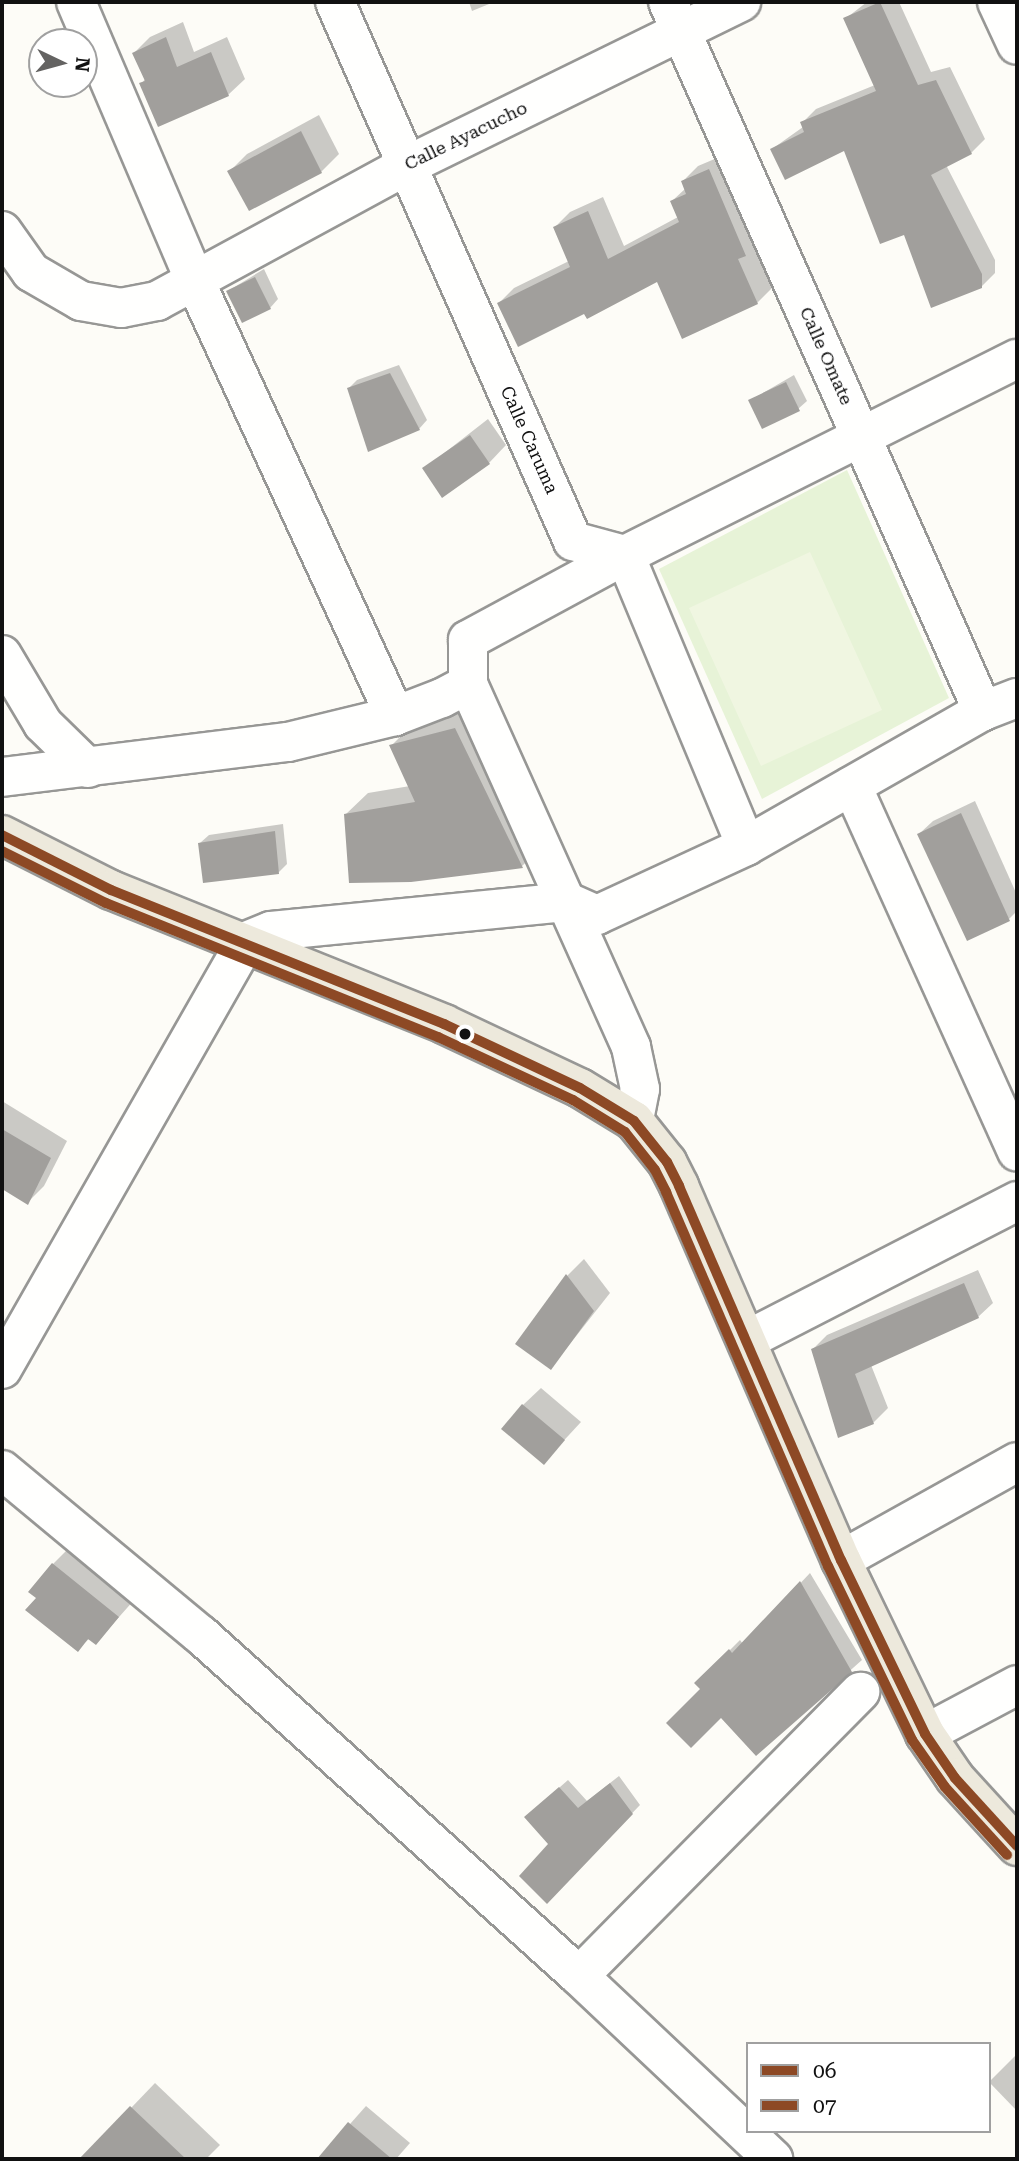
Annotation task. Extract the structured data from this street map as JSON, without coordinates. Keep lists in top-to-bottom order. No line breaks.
{"streets":{"street":["Calle Ayacucho","Calle Omate","Calle Caruma"]},"crossings":[["Calle Ayacucho","Calle Omate"],["Calle Ayacucho","Calle Caruma"]],"lines":["transit line 06","transit line 07"],"legend":["06","07"],"north":"right"}
